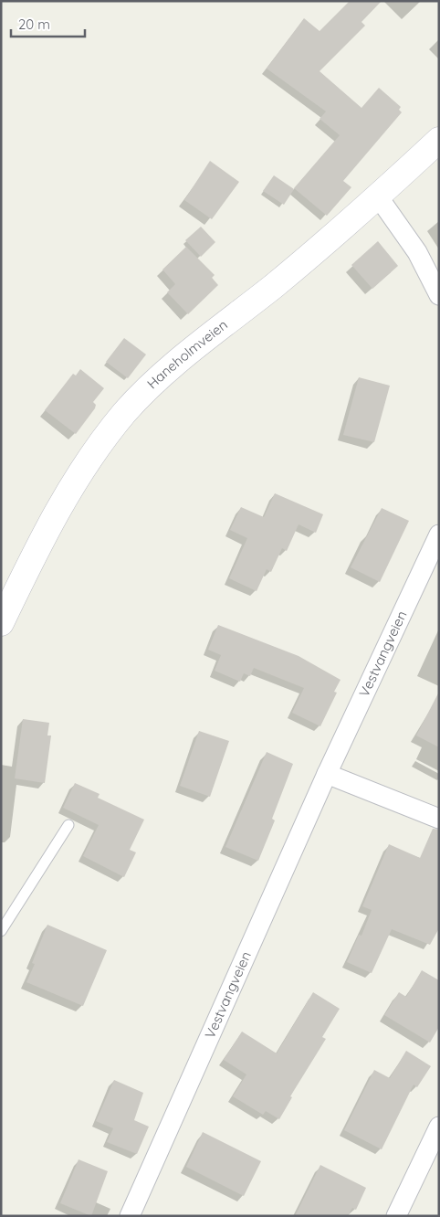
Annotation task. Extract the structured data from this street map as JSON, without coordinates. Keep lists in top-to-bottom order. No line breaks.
{"streets":{"main road":["Haneholmveien"],"street":["Vestvangveien"]},"scale_bar":"20 m"}
